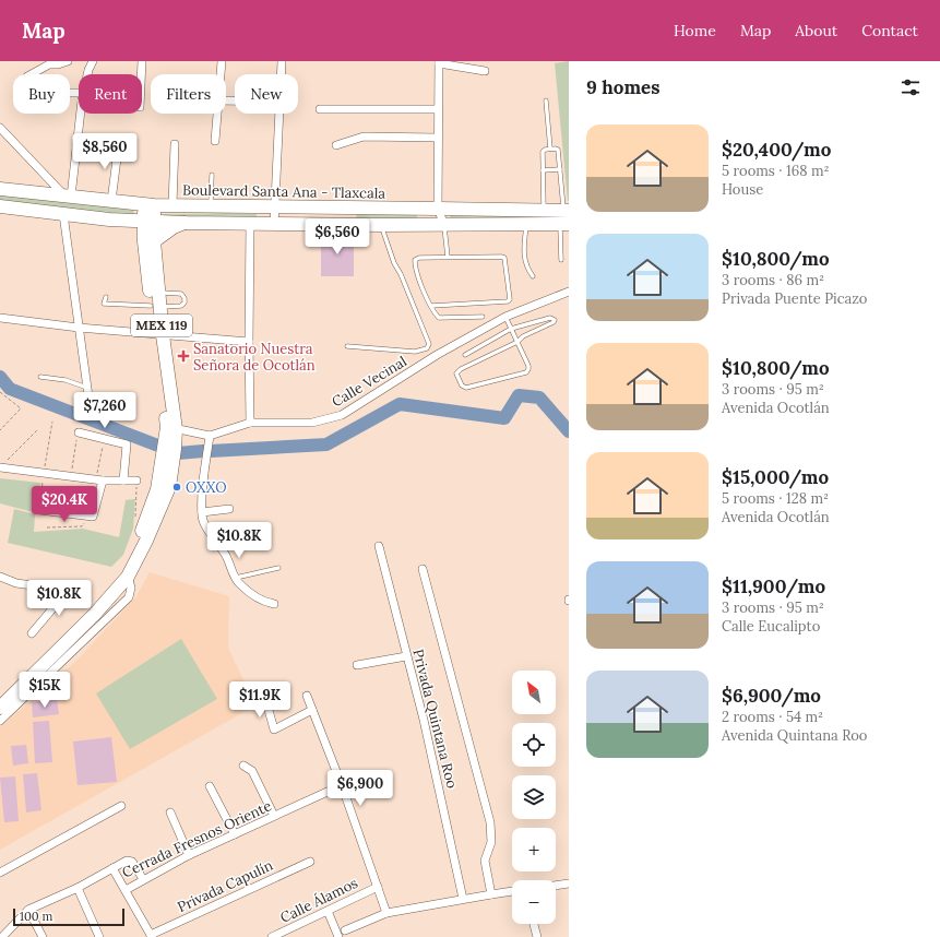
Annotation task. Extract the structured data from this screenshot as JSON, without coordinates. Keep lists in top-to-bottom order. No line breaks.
{"streets":{"main road":["Boulevard Santa Ana - Tlaxcala","MEX 119"],"street":["Calle Vecinal","Privada Quintana Roo","Cerrada Fresnos Oriente","Privada Capulín","Calle Álamos"]},"crossings":[["Boulevard Santa Ana - Tlaxcala","MEX 119"],["MEX 119","Calle Vecinal"]],"places":{"health":["Sanatorio Nuestra Señora de Ocotlán"],"other":["OXXO"]},"scale_bar":"100 m","north":"top left","page":{"header":"Map","nav":["Home","Map","About","Contact"],"heading":"9 homes","chip":["Buy","Rent","Filters","New"],"list":[{"name":"$20,400/mo","note":"5 rooms · 168 m² · House"},{"name":"$10,800/mo","note":"3 rooms · 86 m² · Privada Puente Picazo"},{"name":"$10,800/mo","note":"3 rooms · 95 m² · Avenida Ocotlán"},{"name":"$15,000/mo","note":"5 rooms · 128 m² · Avenida Ocotlán"},{"name":"$11,900/mo","note":"3 rooms · 95 m² · Calle Eucalipto"},{"name":"$6,900/mo","note":"2 rooms · 54 m² · Avenida Quintana Roo"}],"price":["$8,560","$6,560","$7,260","$20.4K","$10.8K","$10.8K","$15K","$11.9K","$6,900"],"map_buttons":["+","−"],"scale":"100 m"}}
